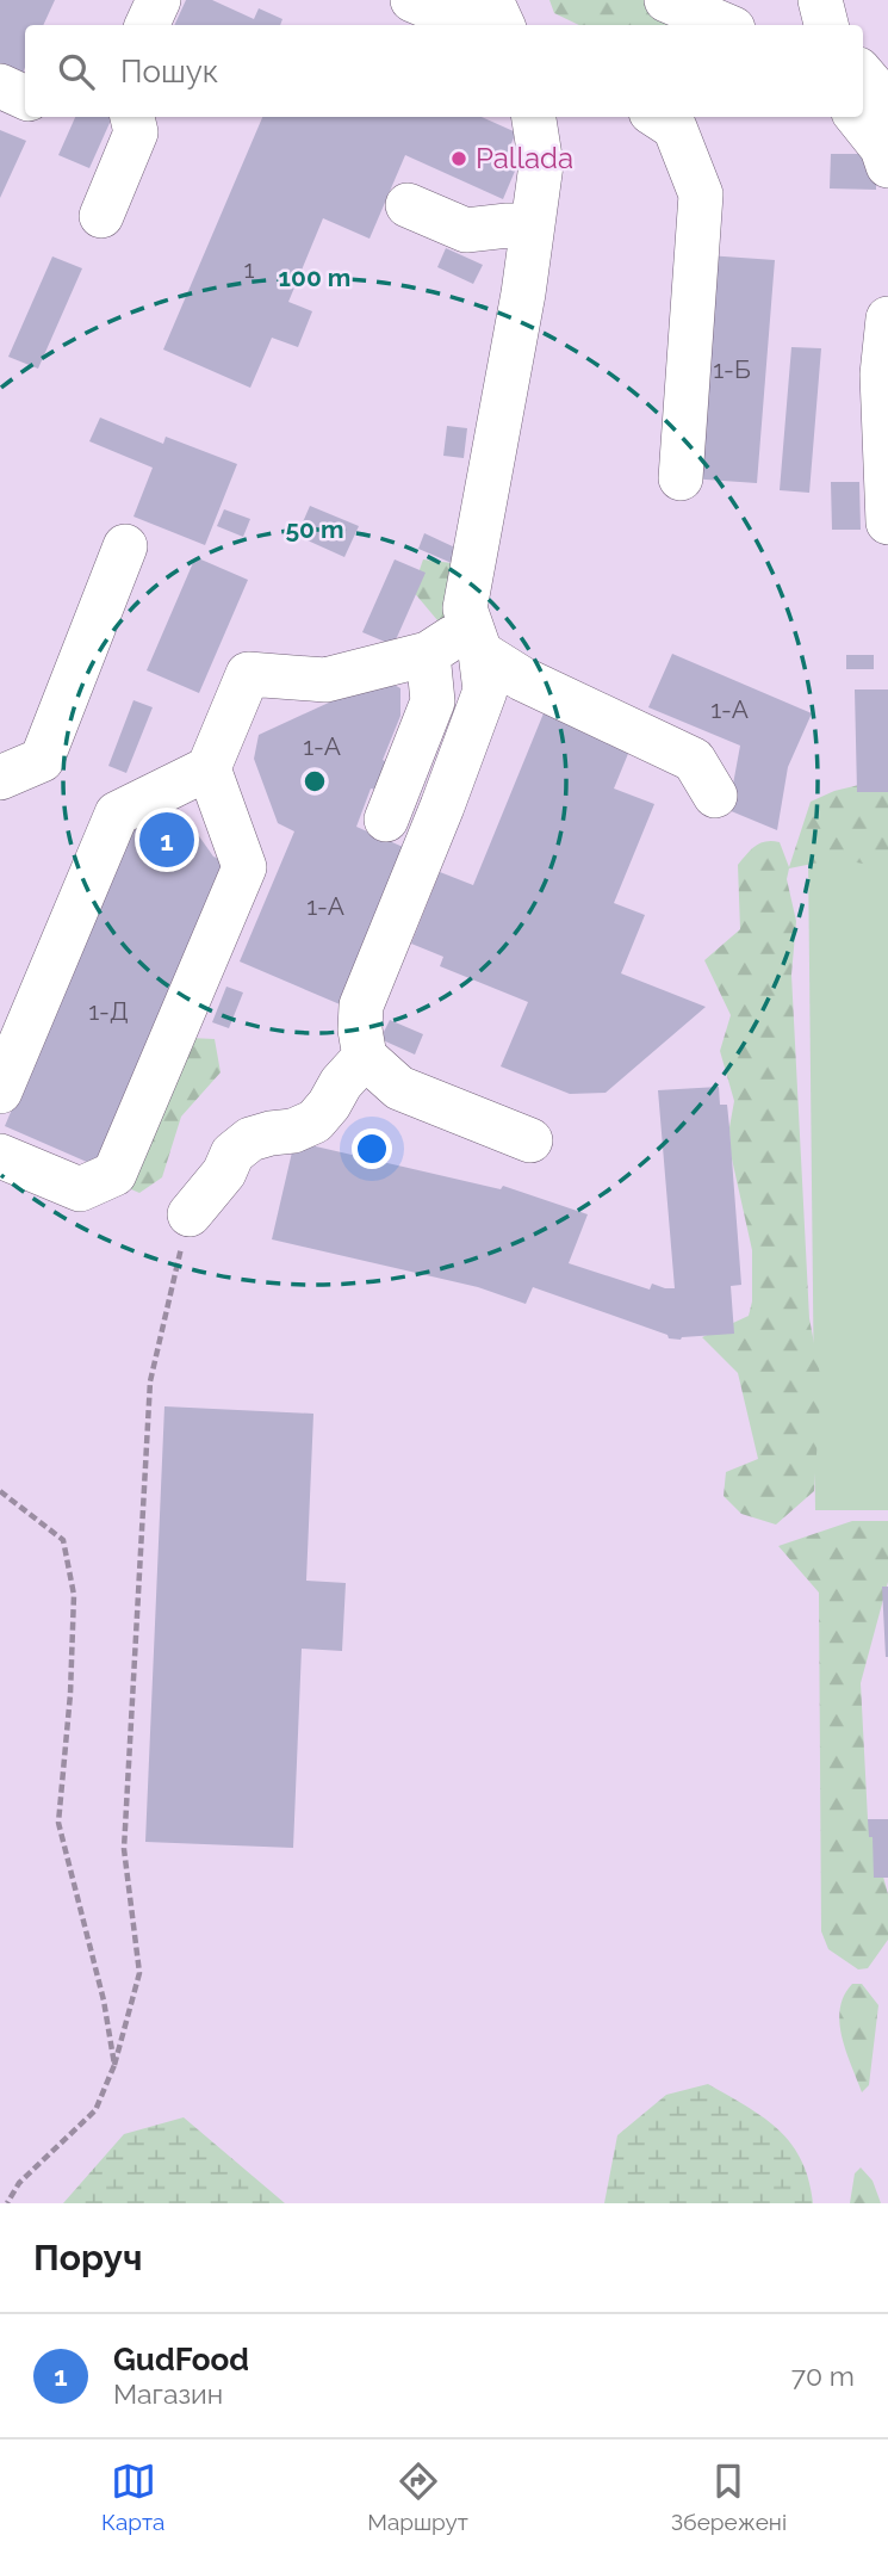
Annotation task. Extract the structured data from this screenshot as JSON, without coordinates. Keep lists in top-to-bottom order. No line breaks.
{"places":["Pallada"],"house_numbers":["1","1-Б","1-А","1-А","1-А","1-Д"],"page":{"search":"Пошук","pins":"1","heading":"Поруч","list":[{"mark":"1","name":"GudFood","note":"Магазин","value":"70 m"}],"nav":["Карта","Маршрут","Збережені"]},"rings":["100 m","50 m"]}
